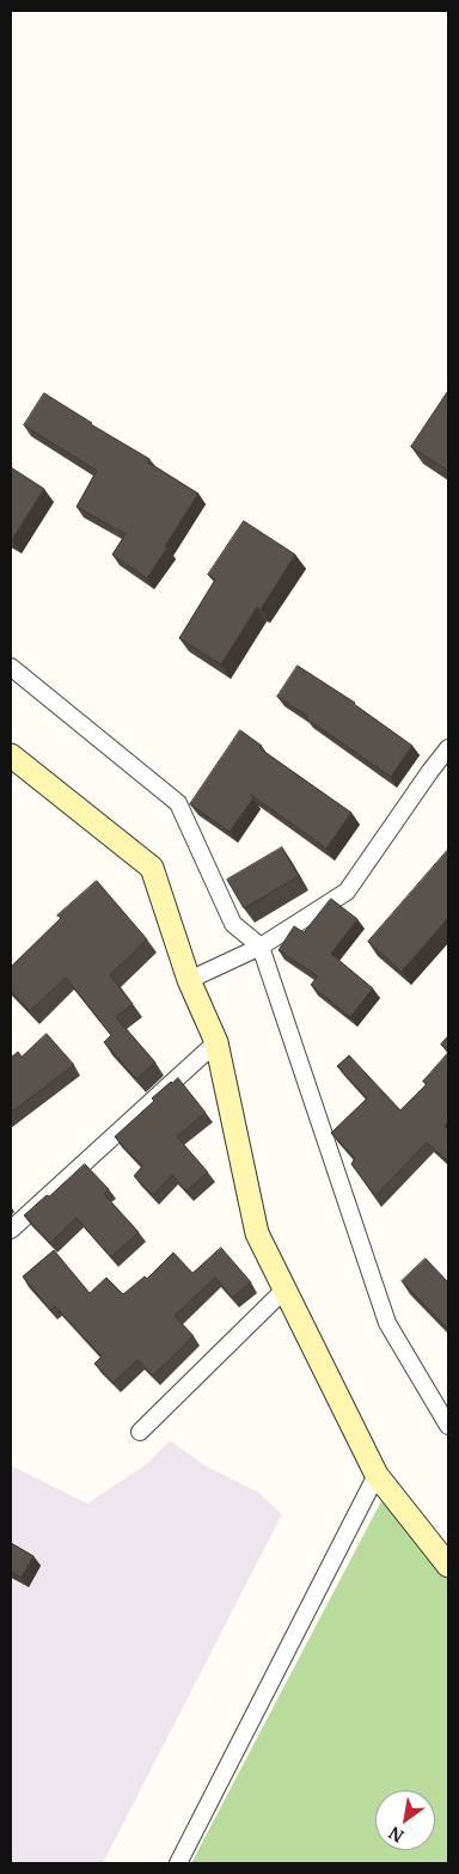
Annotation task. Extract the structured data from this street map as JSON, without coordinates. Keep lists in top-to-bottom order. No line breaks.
{"north":"bottom left"}
